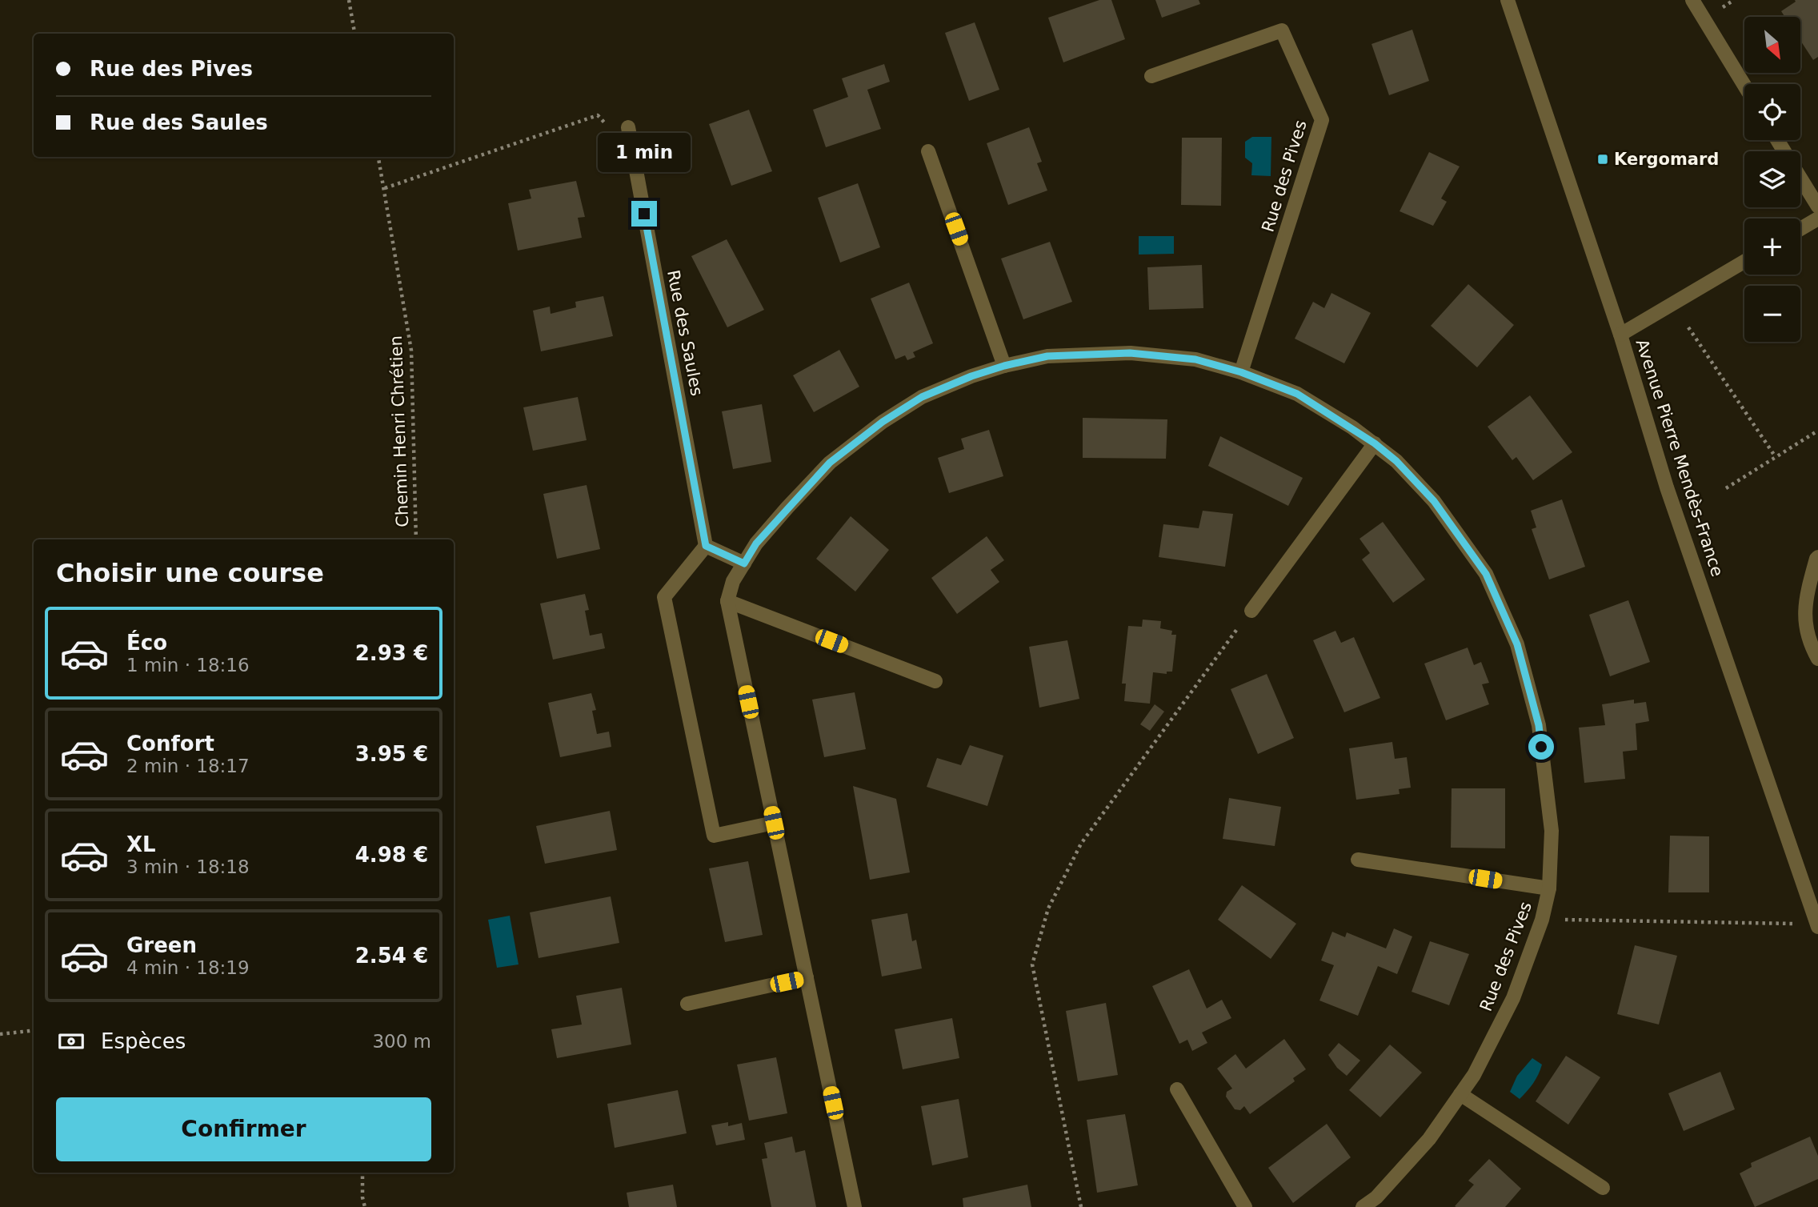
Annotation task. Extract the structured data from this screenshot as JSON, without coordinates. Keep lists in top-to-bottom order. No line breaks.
{"streets":{"street":["Rue des Pives","Rue des Saules","Avenue Pierre Mendès-France"],"path":["Chemin Henri Chrétien"]},"places":{"transit":["Kergomard"]},"north":"bottom right","page":{"map_buttons":["+","−"],"banner":["Rue des Pives","Rue des Saules"],"bubble":"1 min","heading":"Choisir une course","list":[{"name":"Éco","note":"1 min · 18:16","value":"2.93 €"},{"name":"Confort","note":"2 min · 18:17","value":"3.95 €"},{"name":"XL","note":"3 min · 18:18","value":"4.98 €"},{"name":"Green","note":"4 min · 18:19","value":"2.54 €"}],"pay":["Espèces","300 m"],"buttons":"Confirmer"}}
